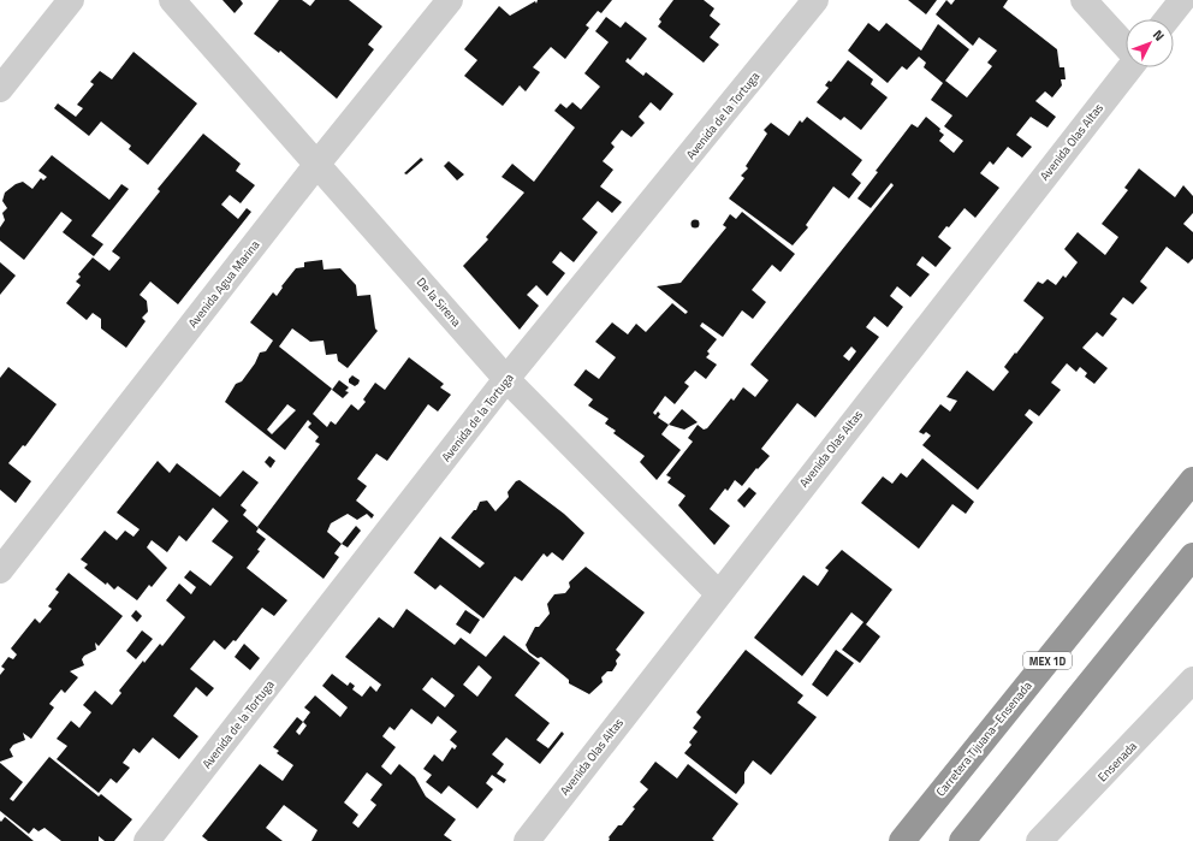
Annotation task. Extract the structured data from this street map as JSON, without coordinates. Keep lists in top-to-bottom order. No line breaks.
{"streets":{"highway":["MEX 1D","Carretera Tijuana–Ensenada"],"street":["Avenida de la Tortuga","Avenida Olas Altas","Avenida Agua Marina","De la Sirena","Ensenada"]},"crossings":[["Avenida de la Tortuga","De la Sirena"],["Avenida Olas Altas","De la Sirena"],["Avenida Agua Marina","De la Sirena"]],"north":"top right"}
